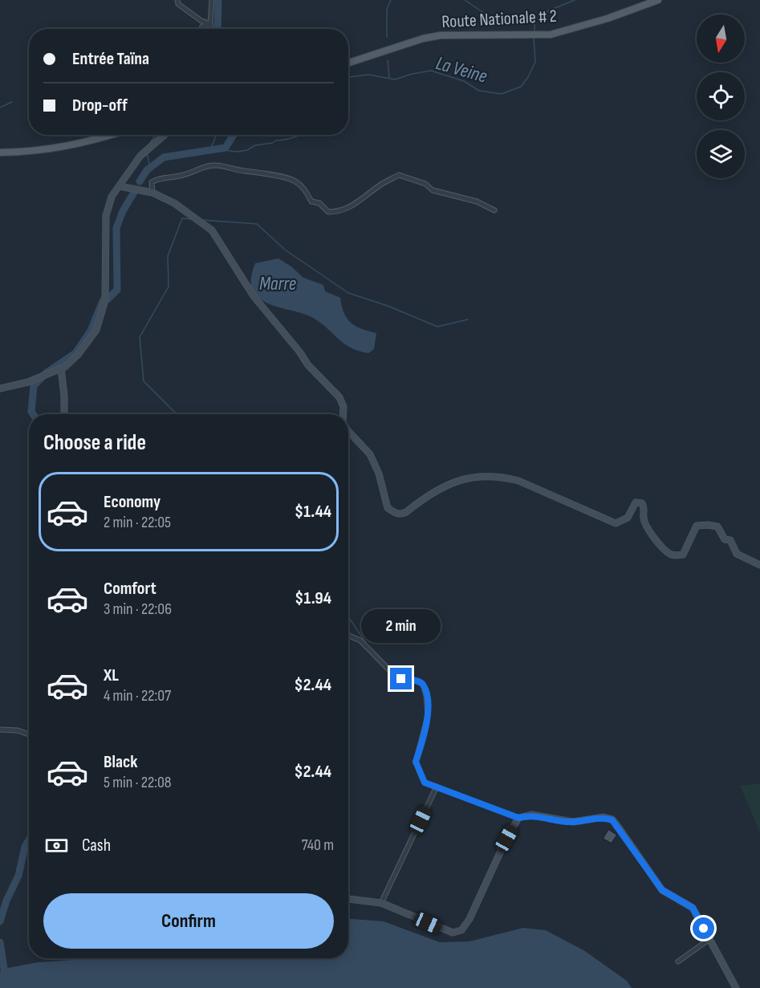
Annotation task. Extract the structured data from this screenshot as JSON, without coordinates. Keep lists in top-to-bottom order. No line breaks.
{"streets":{"main road":["Route Nationale # 2"]},"water":["La Veine","Marre"],"north":"bottom","page":{"banner":["Entrée Taïna","Drop-off"],"heading":"Choose a ride","list":[{"name":"Economy","note":"2 min · 22:05","value":"$1.44"},{"name":"Comfort","note":"3 min · 22:06","value":"$1.94"},{"name":"XL","note":"4 min · 22:07","value":"$2.44"},{"name":"Black","note":"5 min · 22:08","value":"$2.44"}],"bubble":"2 min","pay":["Cash","740 m"],"buttons":"Confirm"}}
